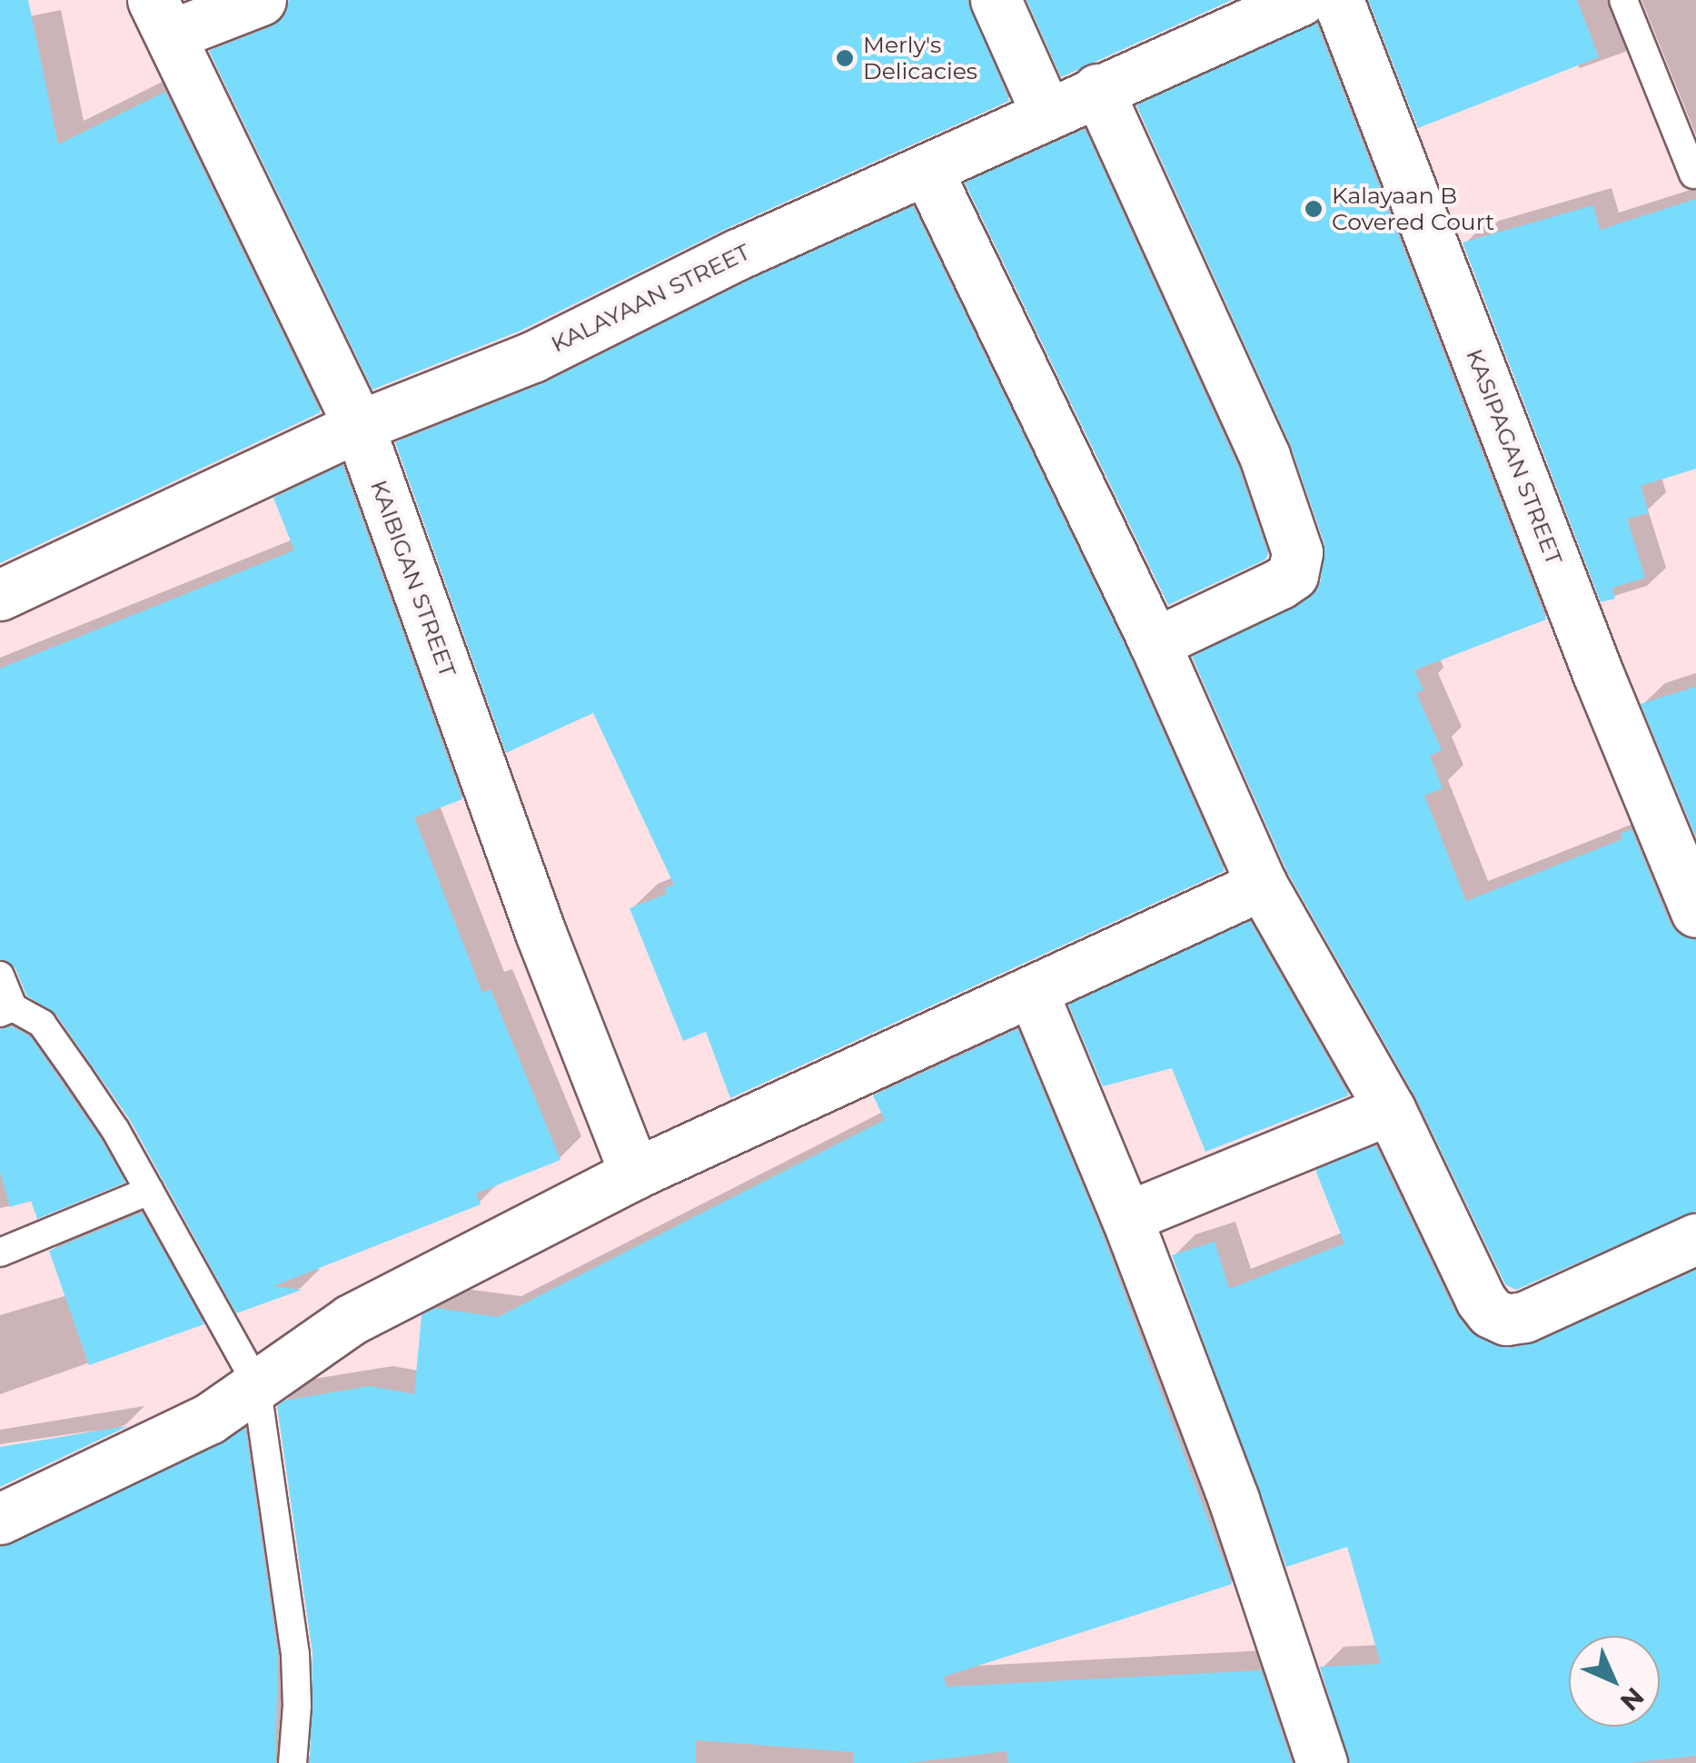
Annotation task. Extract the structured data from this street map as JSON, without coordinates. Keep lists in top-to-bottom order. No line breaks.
{"streets":{"street":["KALAYAAN STREET","KASIPAGAN STREET","KAIBIGAN STREET"]},"crossings":[["KALAYAAN STREET","KAIBIGAN STREET"]],"places":["Merly's Delicacies","Kalayaan B Covered Court"],"north":"bottom right"}
